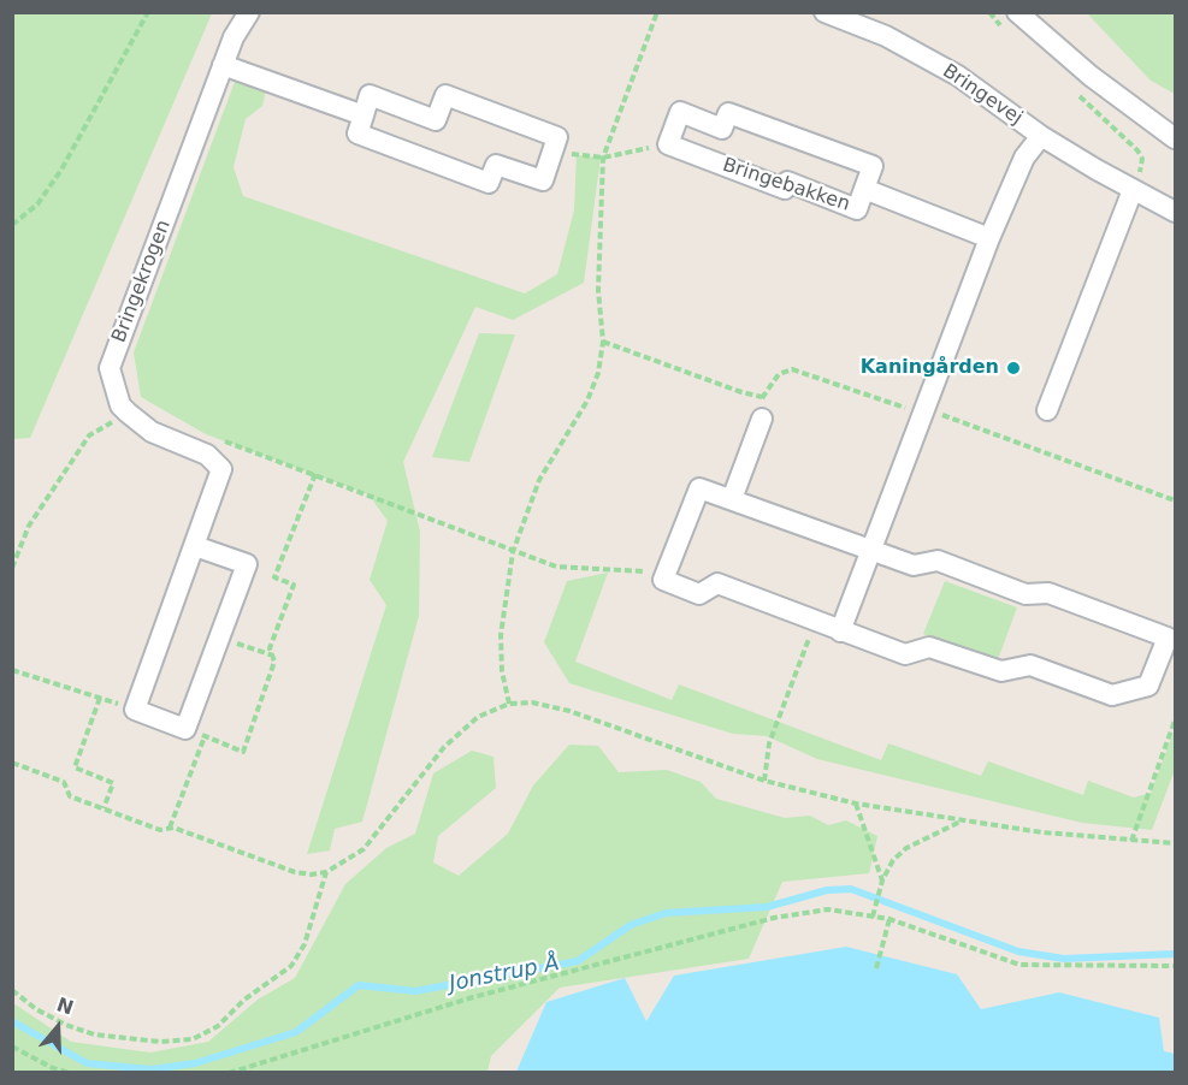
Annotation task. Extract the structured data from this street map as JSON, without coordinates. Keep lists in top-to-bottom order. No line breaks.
{"streets":{"street":["Bringevej","Bringebakken","Bringekrogen"]},"water":["Jonstrup Å"],"places":["Kaningården"],"north":"top"}
